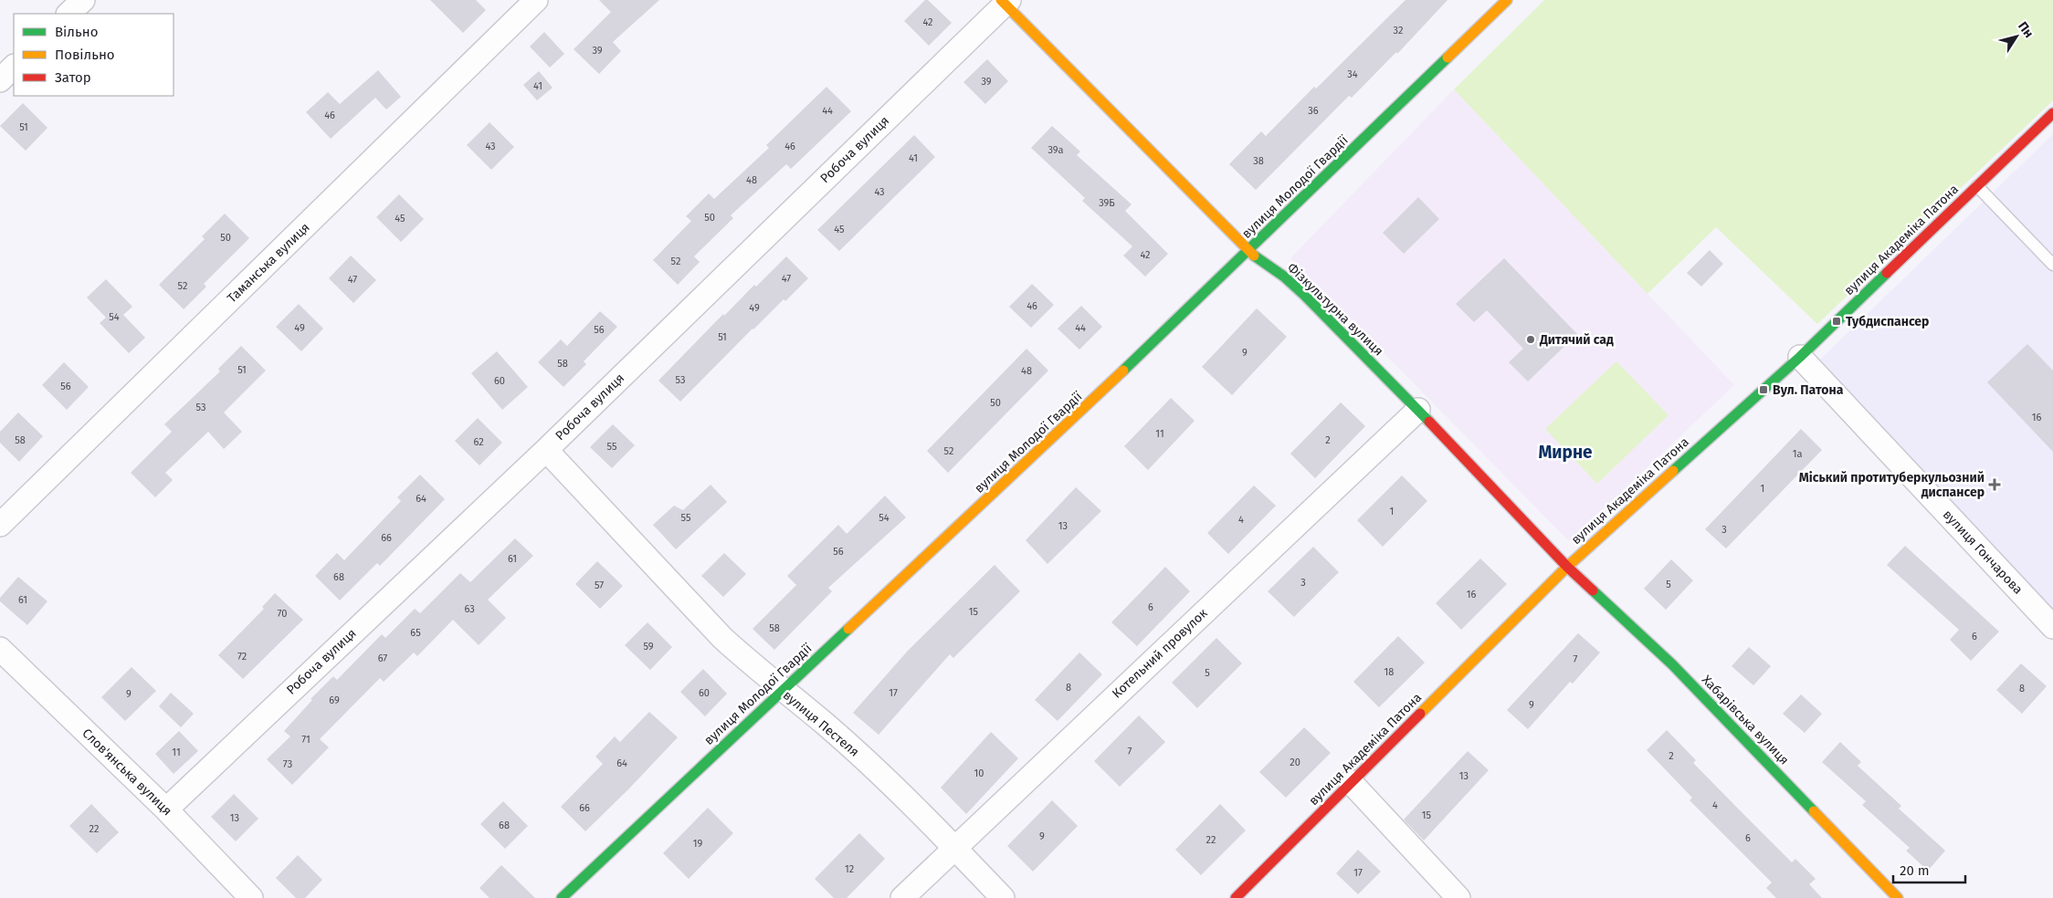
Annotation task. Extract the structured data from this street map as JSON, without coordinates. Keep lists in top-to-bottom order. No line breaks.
{"streets":{"street":["Робоча вулиця","вулиця Молодої Гвардії","вулиця Академіка Патона","Таманська вулиця","Фізкультурна вулиця","вулиця Гончарова","Котельний провулок","Хабарівська вулиця","вулиця Пестеля","Слов'янська вулиця"]},"crossings":[["Робоча вулиця","Фізкультурна вулиця"],["Робоча вулиця","вулиця Пестеля"],["Робоча вулиця","Слов'янська вулиця"],["вулиця Молодої Гвардії","Фізкультурна вулиця"],["вулиця Молодої Гвардії","вулиця Пестеля"],["вулиця Академіка Патона","Фізкультурна вулиця"],["вулиця Академіка Патона","вулиця Гончарова"],["вулиця Академіка Патона","Хабарівська вулиця"],["Фізкультурна вулиця","Котельний провулок"],["Фізкультурна вулиця","Хабарівська вулиця"],["Котельний провулок","вулиця Пестеля"]],"districts":["Мирне"],"places":{"transit":["Тубдиспансер","Вул. Патона"],"other":["Дитячий сад"],"health":["Міський протитуберкульозний диспансер"]},"house_numbers":["42","32","39","34","39","41","44","36","46","51","43","46","39а","41","38","48","43","39Б","50","45","45","50","42","52","47","47","52","46","49","54","49","44","56","51","9","58","51","48","53","60","56","50","53","16","11","58","2","62","55","52","1а","1","64","1","55","54","4","13","3","66","56","61","68","3","5","57","16","61","6","63","15","70","58","65","6","59","72","67","7","18","5","8","8","60","17","9","69","9","71","7","11","2","20","64","73","10","13","4","66","15","13","68","22","9","6","22","19","12","17"],"legend":["Вільно","Повільно","Затор"],"scale_bar":"20 m","north":"top right"}
